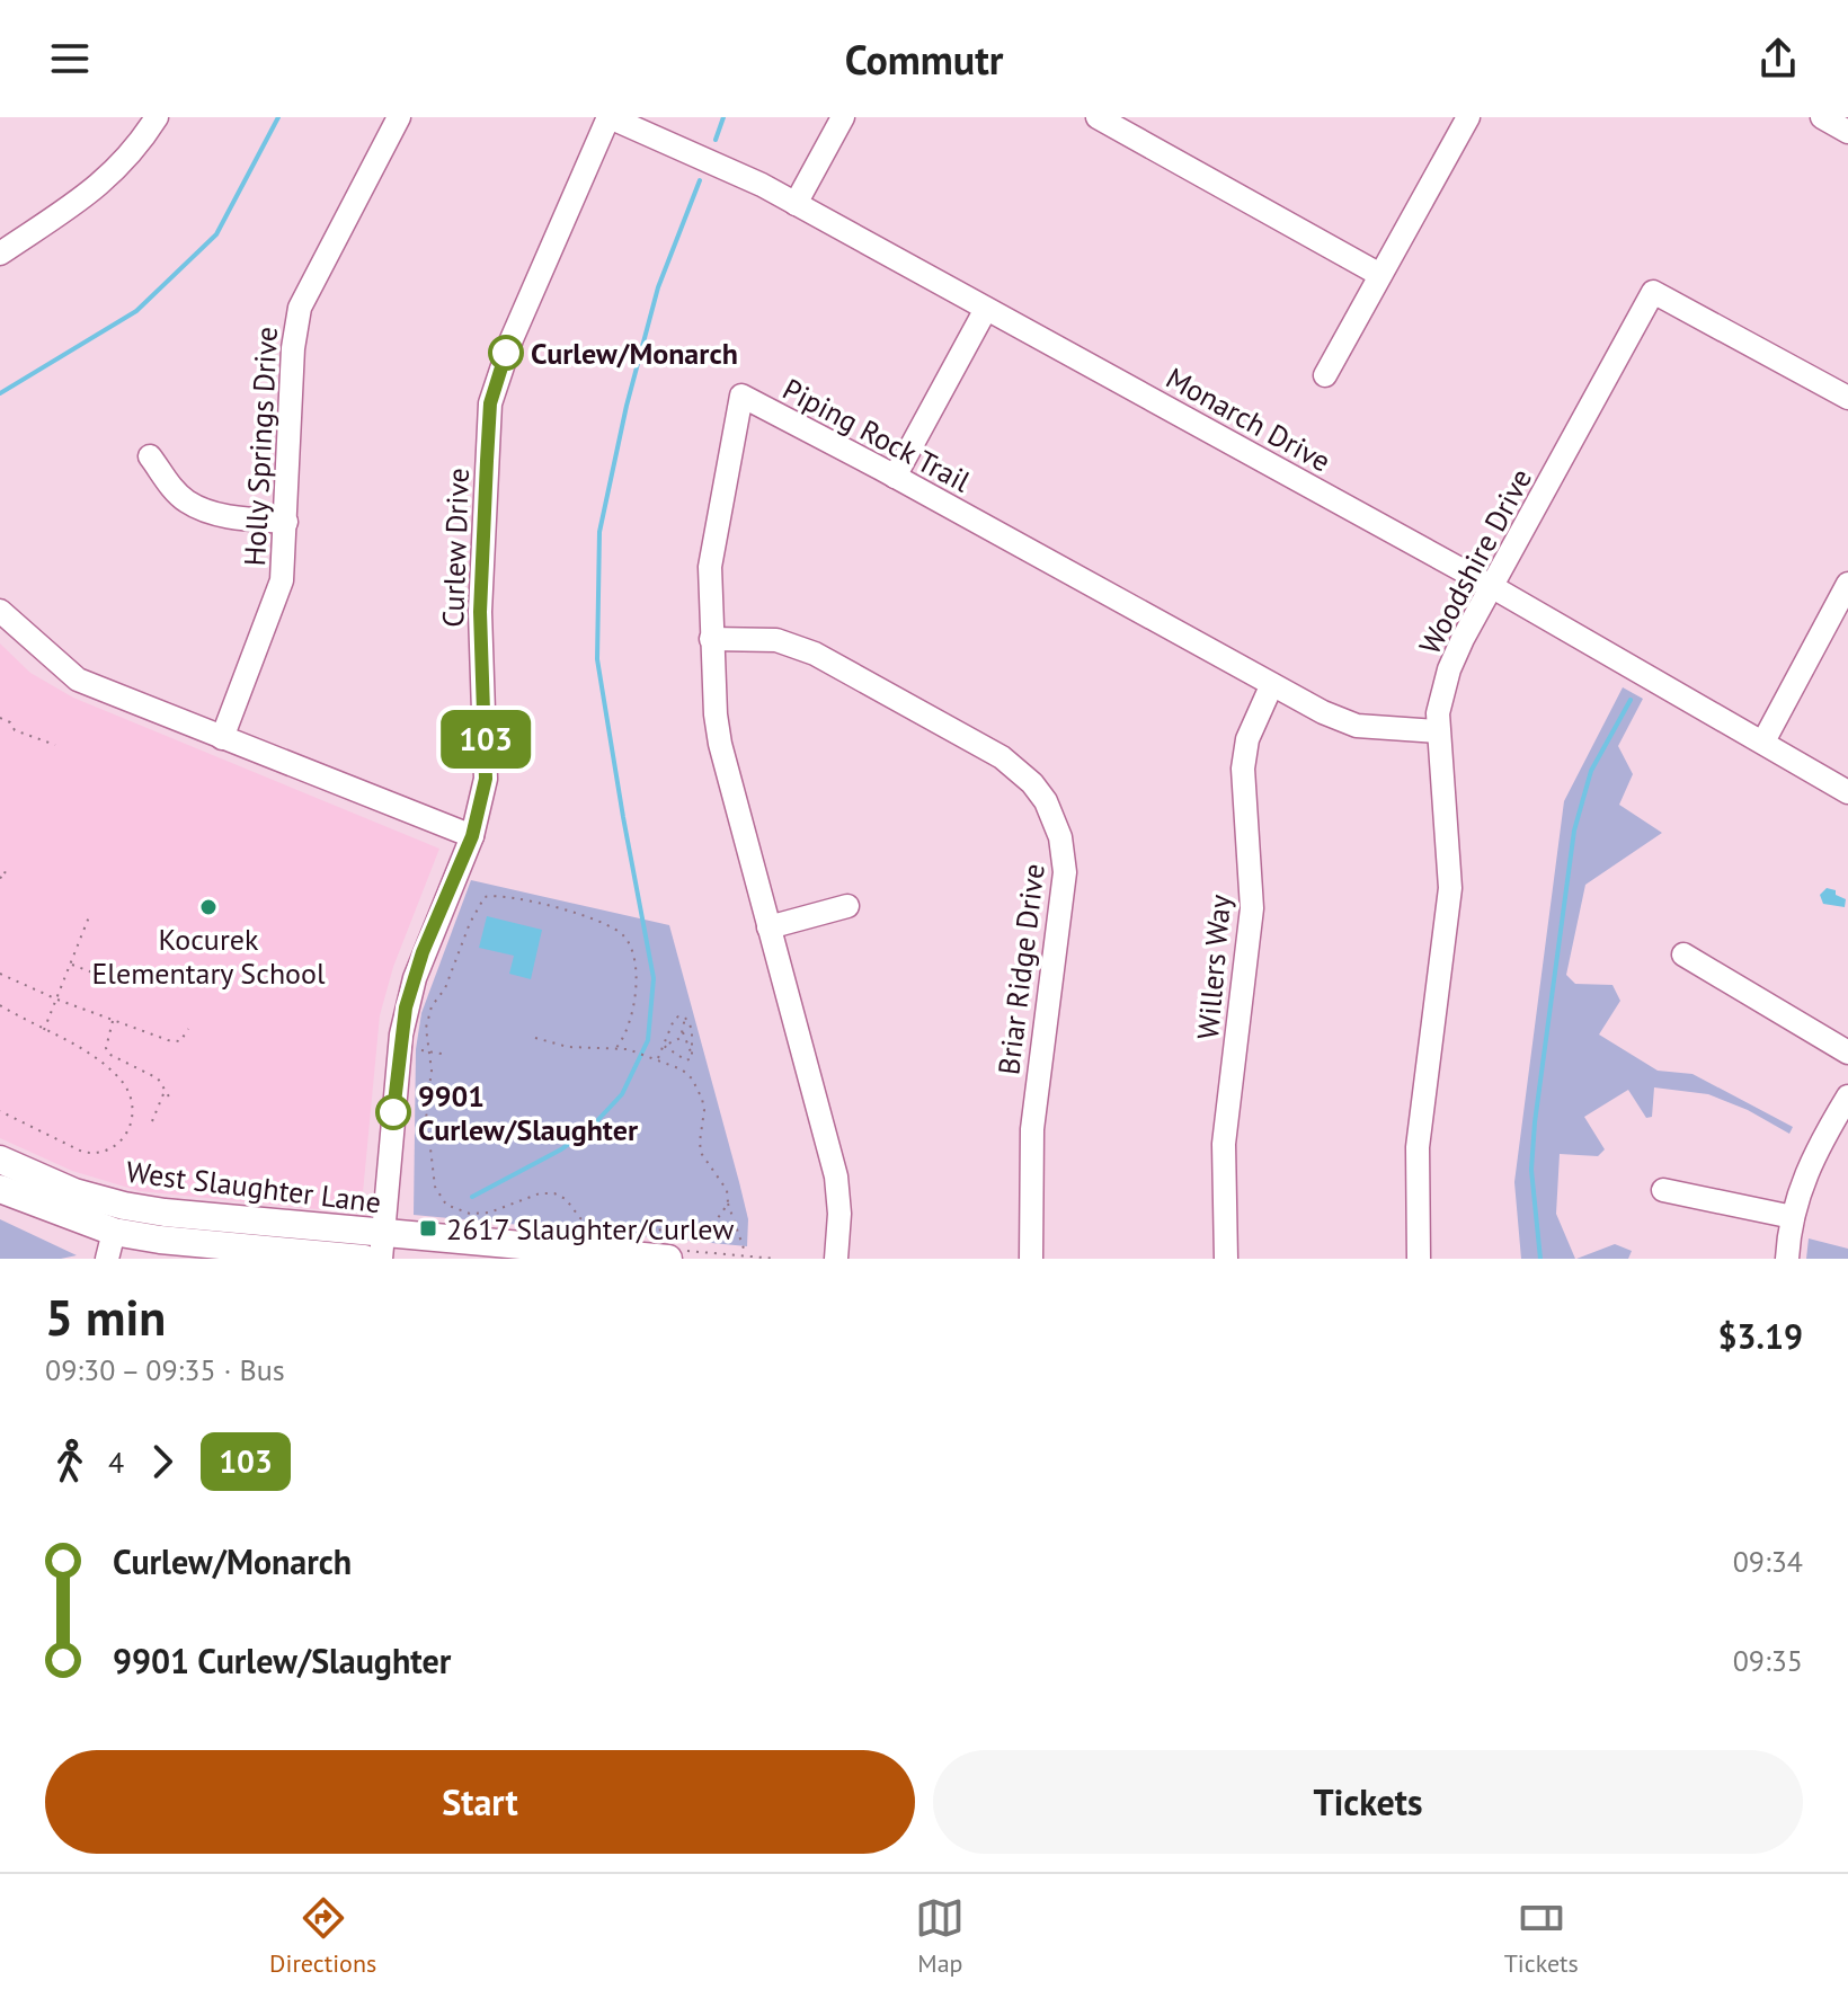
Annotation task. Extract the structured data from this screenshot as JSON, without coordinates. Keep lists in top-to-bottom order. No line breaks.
{"streets":{"main road":["West Slaughter Lane"],"street":["Monarch Drive","Piping Rock Trail","Holly Springs Drive","Curlew Drive","Woodshire Drive","Willers Way","Briar Ridge Drive"]},"crossings":[["Monarch Drive","Curlew Drive"],["Monarch Drive","Woodshire Drive"],["Piping Rock Trail","Woodshire Drive"],["Piping Rock Trail","Willers Way"],["Piping Rock Trail","Briar Ridge Drive"],["Curlew Drive","West Slaughter Lane"]],"places":{"other":["Curlew/Monarch","Kocurek Elementary School","9901 Curlew/Slaughter"],"transit":["2617 Slaughter/Curlew"]},"lines":["bus line 103"],"page":{"header":"Commutr","on_map":"103","heading":["5 min","09:30 – 09:35 · Bus","$3.19"],"legs":["4","103"],"list":[{"name":"Curlew/Monarch","value":"09:34"},{"name":"9901 Curlew/Slaughter","value":"09:35"}],"buttons":["Start","Tickets"],"tabs":["Directions","Map","Tickets"]}}
